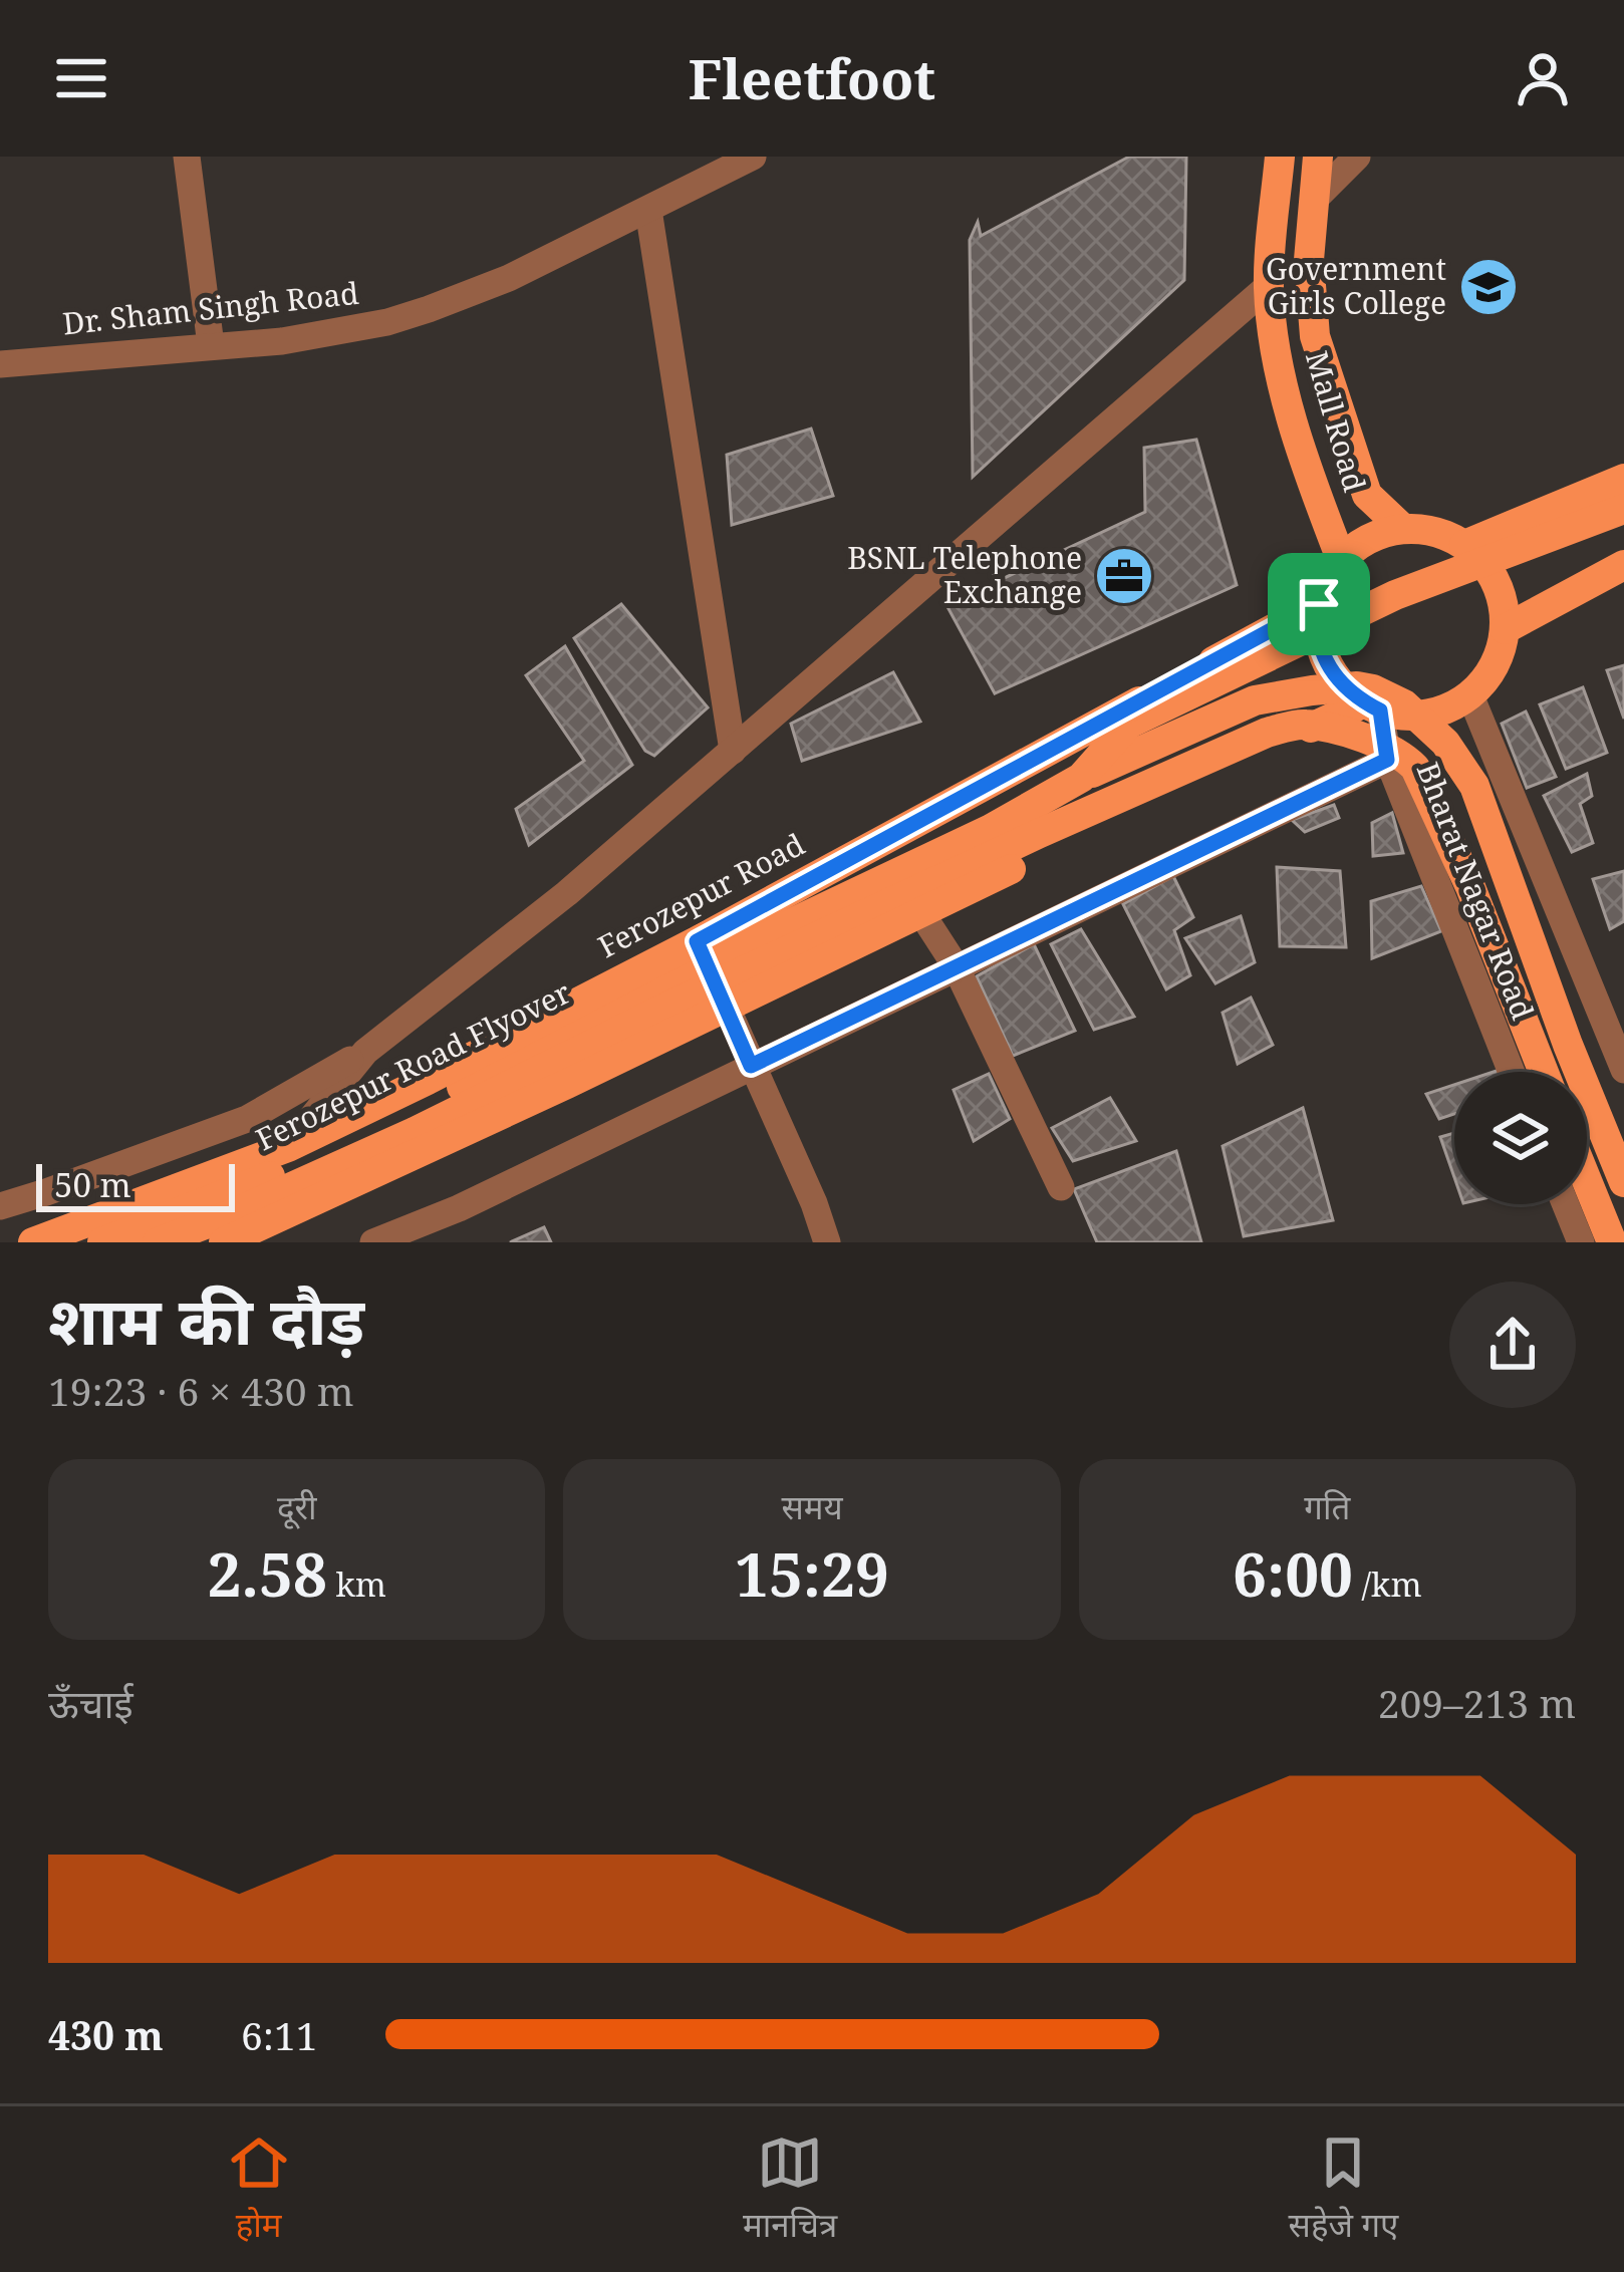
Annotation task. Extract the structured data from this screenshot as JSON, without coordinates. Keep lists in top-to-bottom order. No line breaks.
{"streets":{"main road":["Mall Road","Ferozepur Road","Ferozepur Road Flyover"],"street":["Dr. Sham Singh Road","Bharat Nagar Road"]},"crossings":[["Mall Road","Bharat Nagar Road"],["Mall Road","Ferozepur Road"],["Bharat Nagar Road","Ferozepur Road"]],"places":{"school or university":["Government Girls College"],"office":["BSNL Telephone Exchange"]},"scale_bar":"50 m","page":{"header":"Fleetfoot","scale":"50 m","heading":["शाम की दौड़","19:23 · 6 × 430 m"],"stats":[["दूरी","2.58 km"],["समय","15:29"],["गति","6:00 /km"]],"chart":["ऊँचाई","209–213 m"],"list":[{"name":"430 m","note":"6:11"}],"tabs":["होम","मानचित्र","सहेजे गए"]}}
